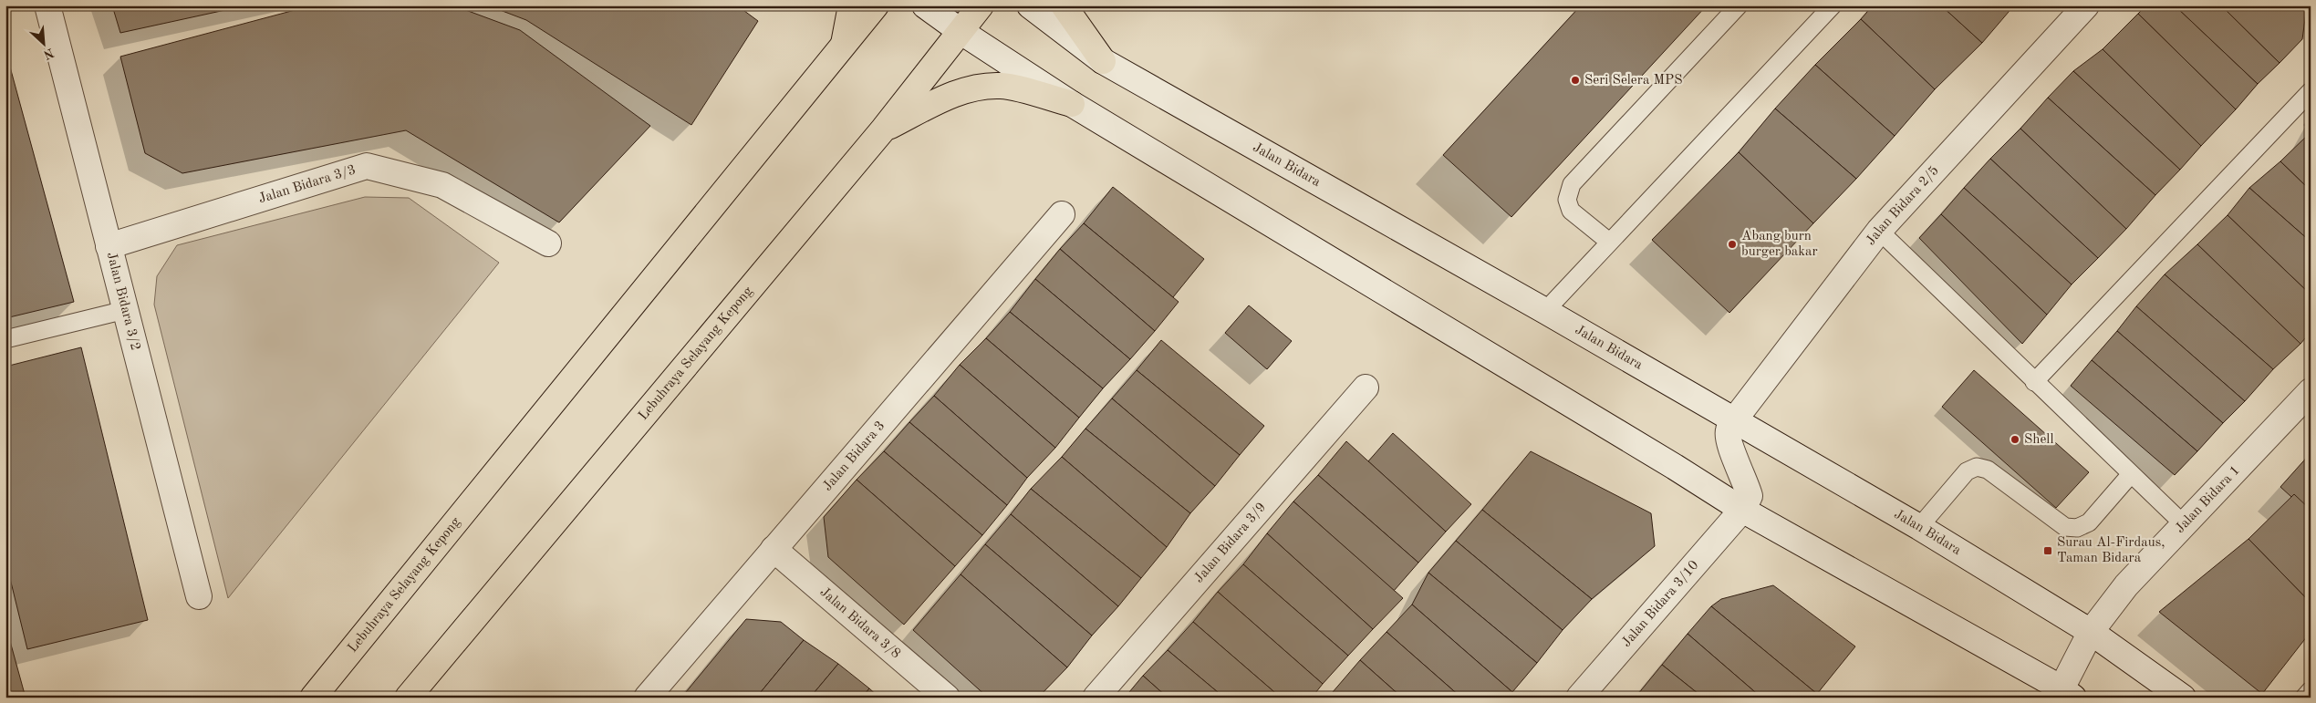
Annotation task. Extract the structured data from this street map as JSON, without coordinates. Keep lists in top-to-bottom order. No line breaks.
{"streets":{"main road":["Lebuhraya Selayang Kepong"],"street":["Jalan Bidara","Jalan Bidara 3/3","Jalan Bidara 2/5","Jalan Bidara 3/2","Jalan Bidara 3","Jalan Bidara 1","Jalan Bidara 3/9","Jalan Bidara 3/10","Jalan Bidara 3/8"]},"crossings":[["Jalan Bidara","Jalan Bidara 2/5"],["Jalan Bidara","Jalan Bidara 1"],["Jalan Bidara 3/3","Jalan Bidara 3/2"],["Jalan Bidara 3","Jalan Bidara 3/8"]],"places":{"other":["Seri Selera MPS","Abang burn burger bakar","Shell"],"transit":["Surau Al-Firdaus, Taman Bidara"]},"north":"bottom right"}
